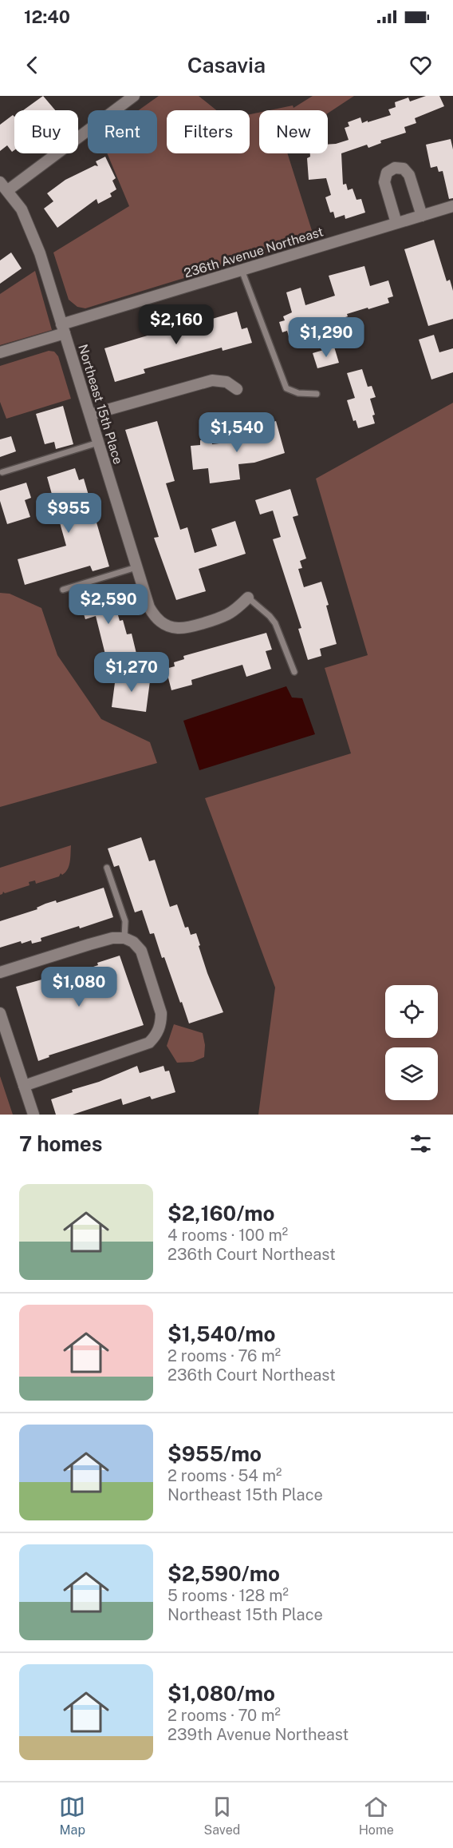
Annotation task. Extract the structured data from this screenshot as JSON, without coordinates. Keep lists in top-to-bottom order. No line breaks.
{"streets":{"street":["236th Avenue Northeast","Northeast 15th Place"]},"crossings":[["236th Avenue Northeast","Northeast 15th Place"]],"page":{"status":"12:40","header":"Casavia","chip":["Buy","Rent","Filters","New"],"price":["$2,160","$1,290","$1,540","$955","$2,590","$1,270","$1,080"],"heading":"7 homes","list":[{"name":"$2,160/mo","note":"4 rooms · 100 m² · 236th Court Northeast"},{"name":"$1,540/mo","note":"2 rooms · 76 m² · 236th Court Northeast"},{"name":"$955/mo","note":"2 rooms · 54 m² · Northeast 15th Place"},{"name":"$2,590/mo","note":"5 rooms · 128 m² · Northeast 15th Place"},{"name":"$1,080/mo","note":"2 rooms · 70 m² · 239th Avenue Northeast"}],"tabs":["Map","Saved","Home"]}}
